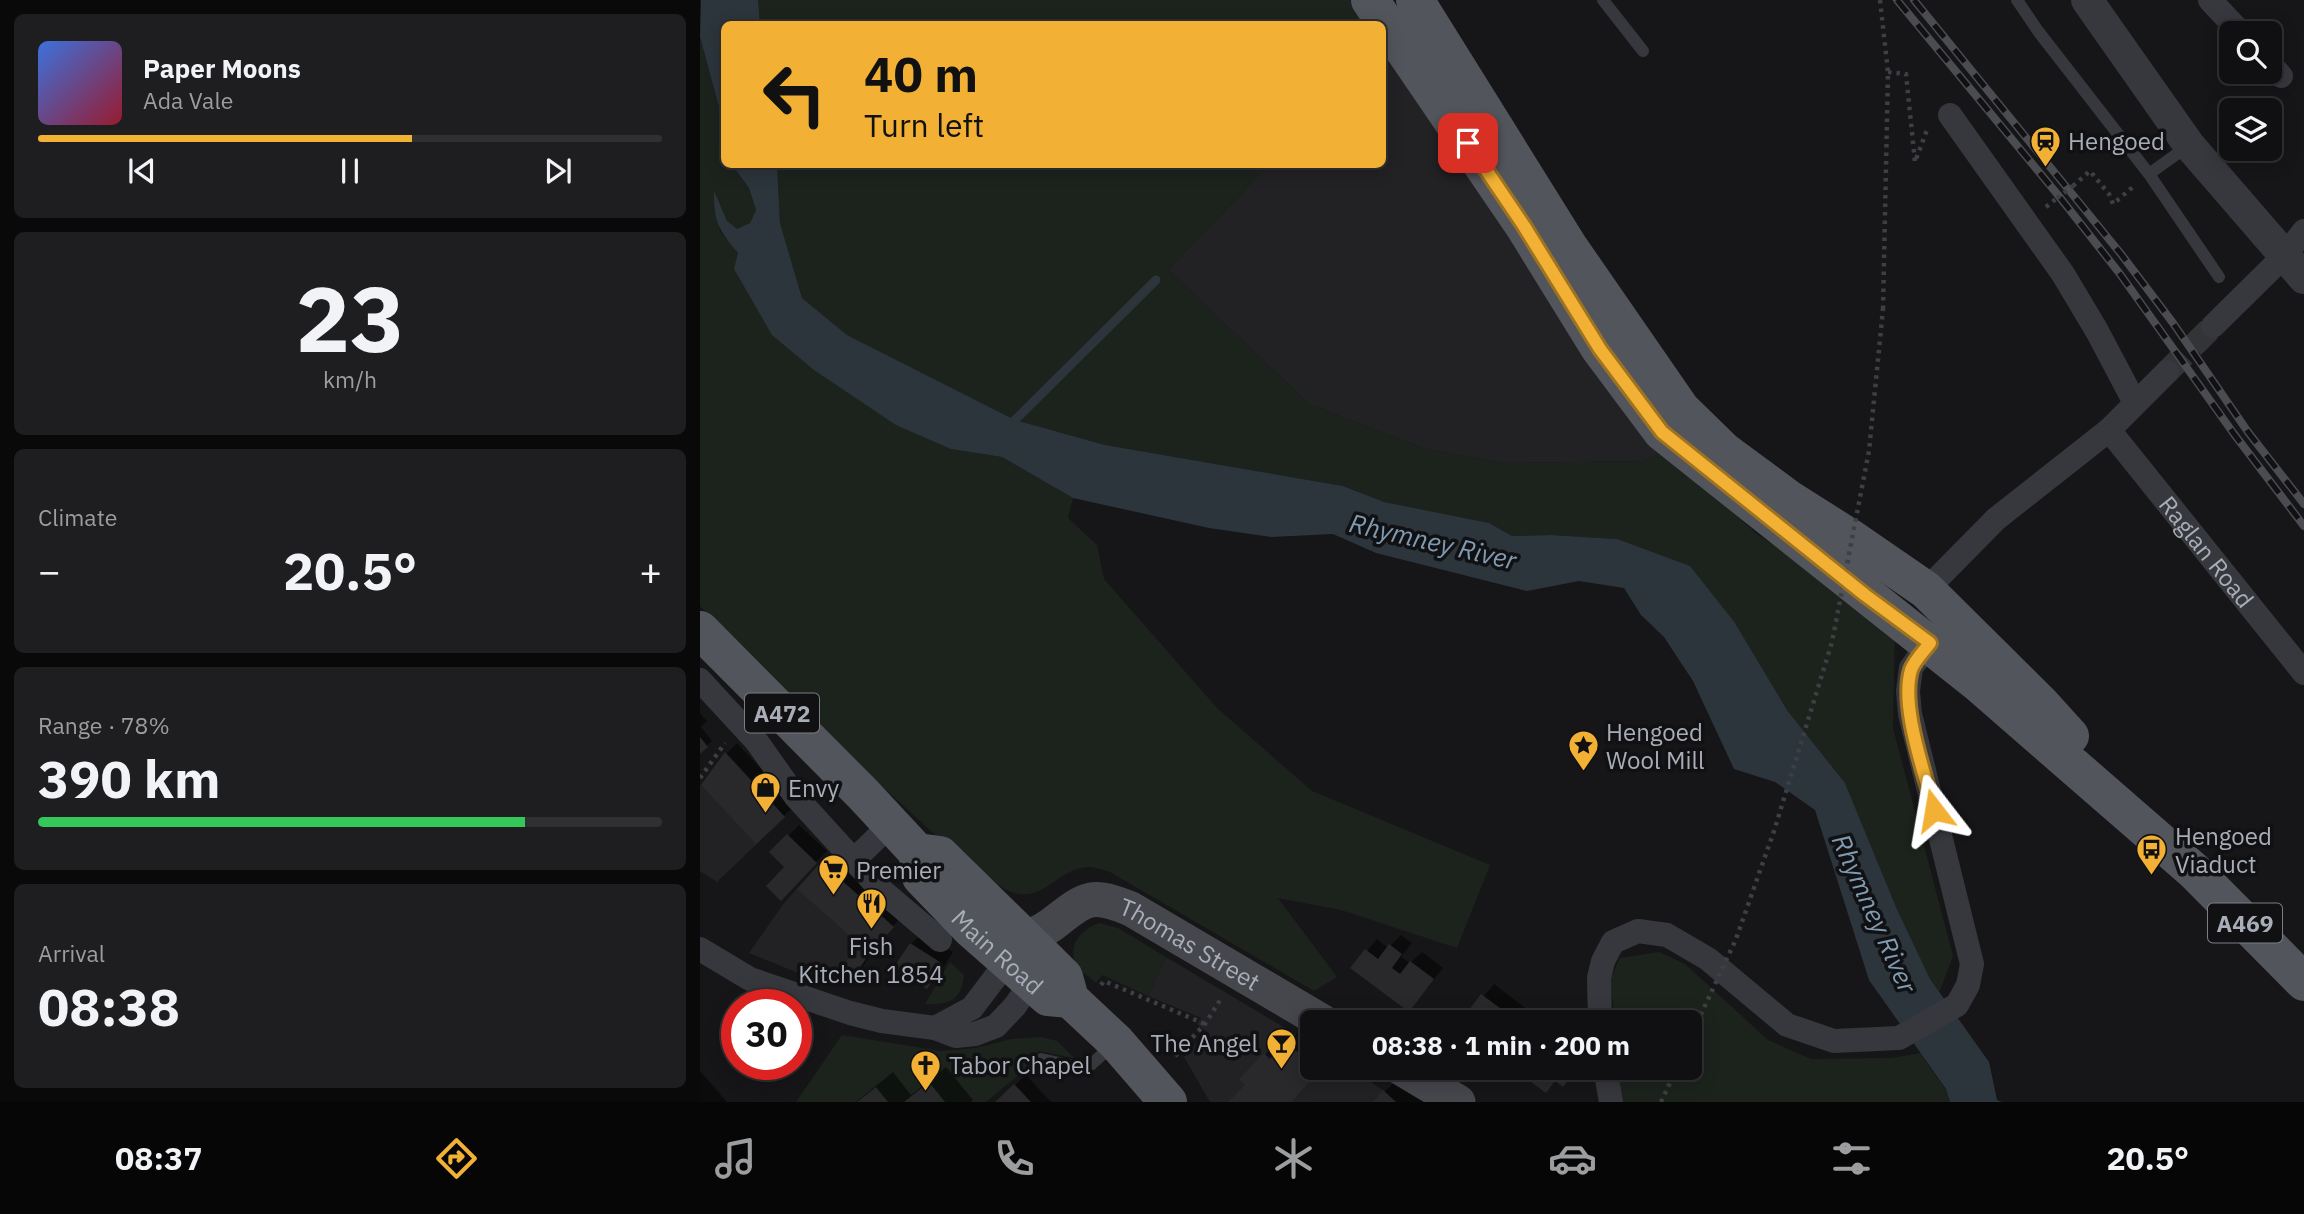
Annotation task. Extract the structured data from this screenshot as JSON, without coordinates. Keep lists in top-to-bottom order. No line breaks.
{"streets":{"main road":["A472","A469","Thomas Street","Main Road"],"street":["Raglan Road"]},"crossings":[["Thomas Street","Main Road"]],"water":["Rhymney River"],"places":{"station":["Hengoed"],"place":["Hengoed Wool Mill"],"shop":["Envy"],"bus stop":["Hengoed Viaduct"],"supermarket":["Premier"],"restaurant":["Fish Kitchen 1854"],"bar":["The Angel"],"church":["Tabor Chapel"]},"page":{"turn":["40 m","Turn left"],"song":["Paper Moons","Ada Vale"],"tile":[["23","km/h"],"Climate",["Range · 78%","390 km"],["Arrival","08:38"]],"heat":["−","20.5°","+"],"limit":"30","trip":"08:38 · 1 min · 200 m","tabs":["08:37","20.5°"]}}
